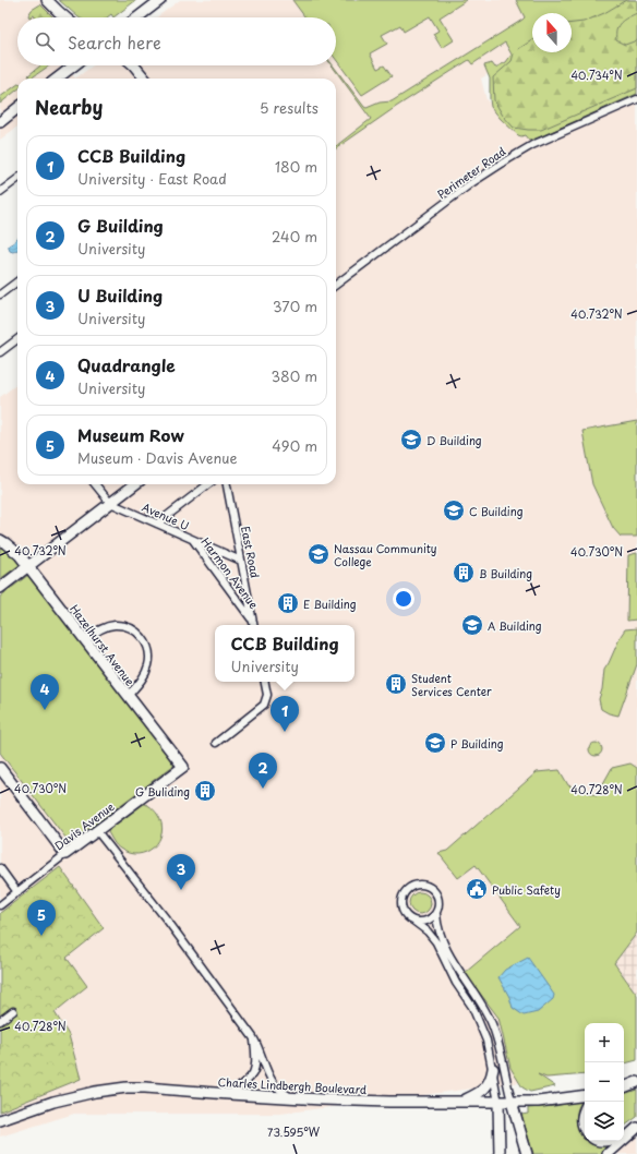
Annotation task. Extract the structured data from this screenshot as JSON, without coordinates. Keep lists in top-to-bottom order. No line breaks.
{"streets":{"street":["Perimeter Road","Avenue U","East Road","Harmon Avenue","Hazelhurst Avenue","Davis Avenue","Charles Lindbergh Boulevard"]},"crossings":[["Avenue U","East Road"],["Avenue U","Harmon Avenue"],["East Road","Harmon Avenue"],["Hazelhurst Avenue","Davis Avenue"]],"places":{"school or university":["D Building","C Building","Nassau Community College","A Building","P Building"],"building":["B Building","E Building","Student Services Center","G Buliding"],"public building":["Public Safety"]},"north":"top","page":{"search":"Search here","heading":["Nearby","5 results"],"list":[{"mark":"1","name":"CCB Building","note":"University · East Road","value":"180 m"},{"mark":"2","name":"G Building","note":"University","value":"240 m"},{"mark":"3","name":"U Building","note":"University","value":"370 m"},{"mark":"4","name":"Quadrangle","note":"University","value":"380 m"},{"mark":"5","name":"Museum Row","note":"Museum · Davis Avenue","value":"490 m"}],"popup":["CCB Building","University"],"pins":["4","1","2","3","5"],"map_buttons":["+","−"]},"coordinates":["40.734°N","40.732°N","40.730°N","40.728°N","73.595°W"]}
